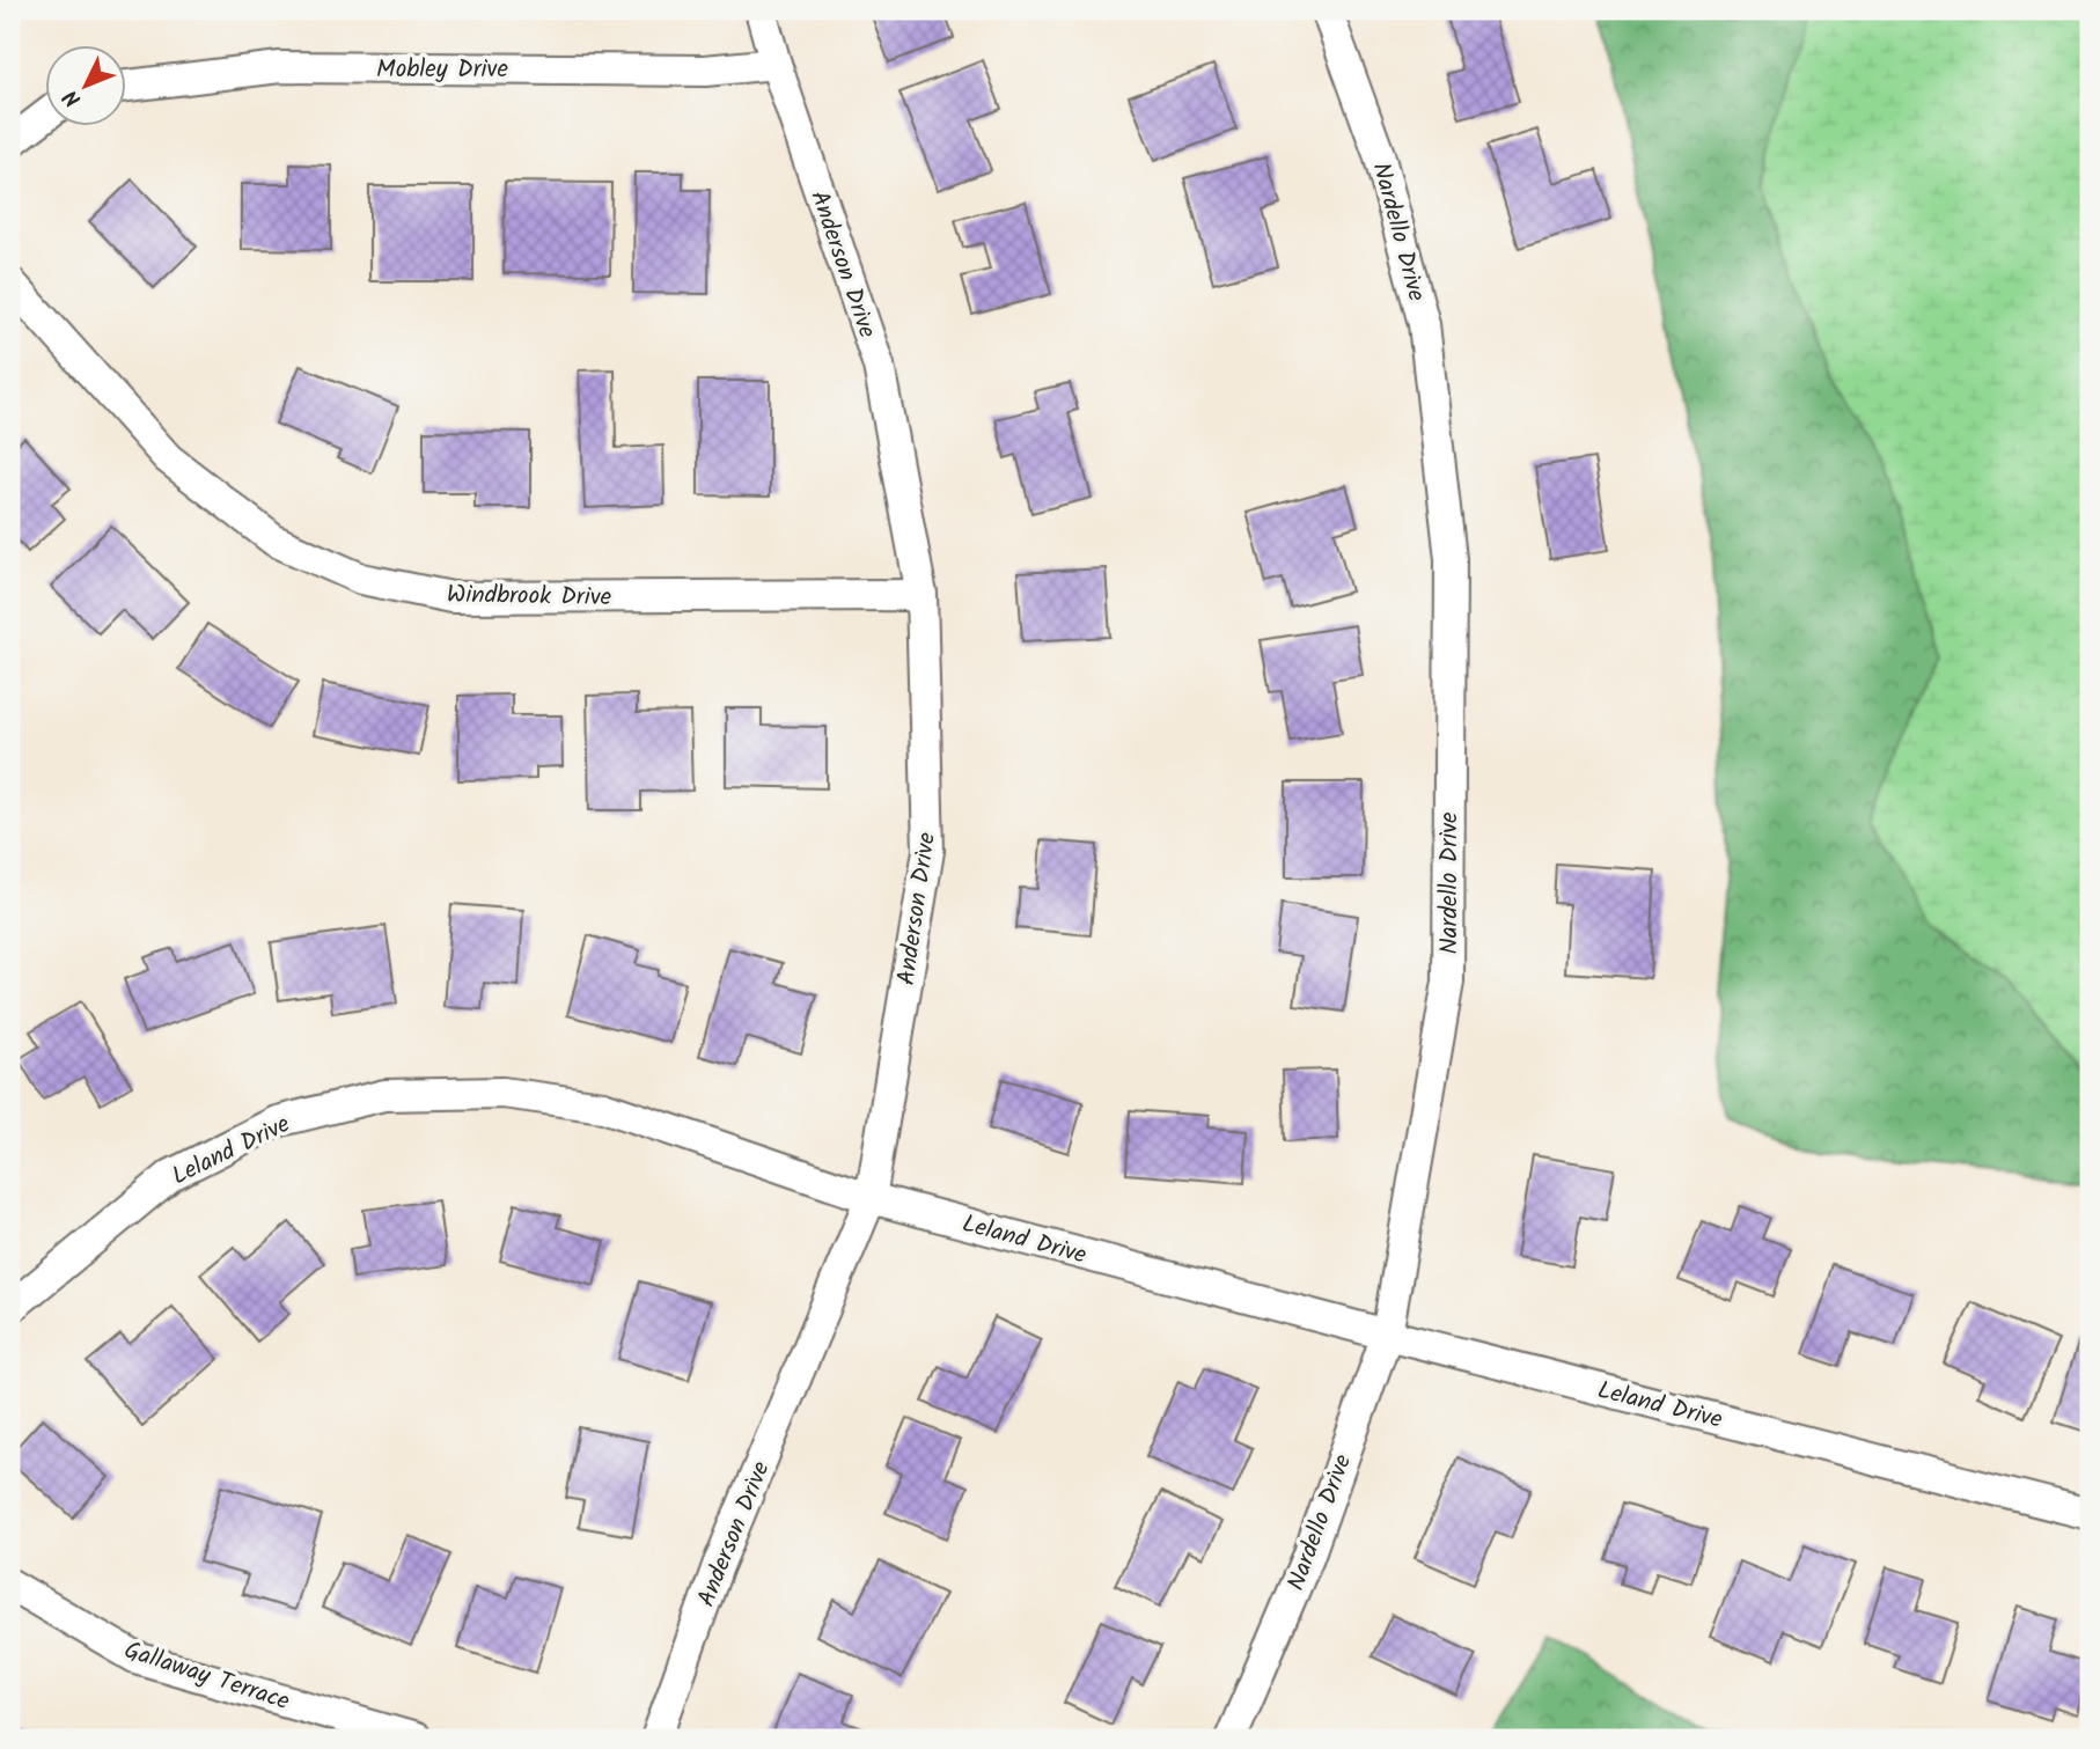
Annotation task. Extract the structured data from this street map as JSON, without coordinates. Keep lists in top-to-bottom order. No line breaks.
{"streets":{"street":["Mobley Drive","Nardello Drive","Anderson Drive","Windbrook Drive","Leland Drive","Gallaway Terrace"]},"crossings":[["Mobley Drive","Anderson Drive"],["Nardello Drive","Leland Drive"],["Anderson Drive","Windbrook Drive"],["Anderson Drive","Leland Drive"]],"north":"bottom left"}
